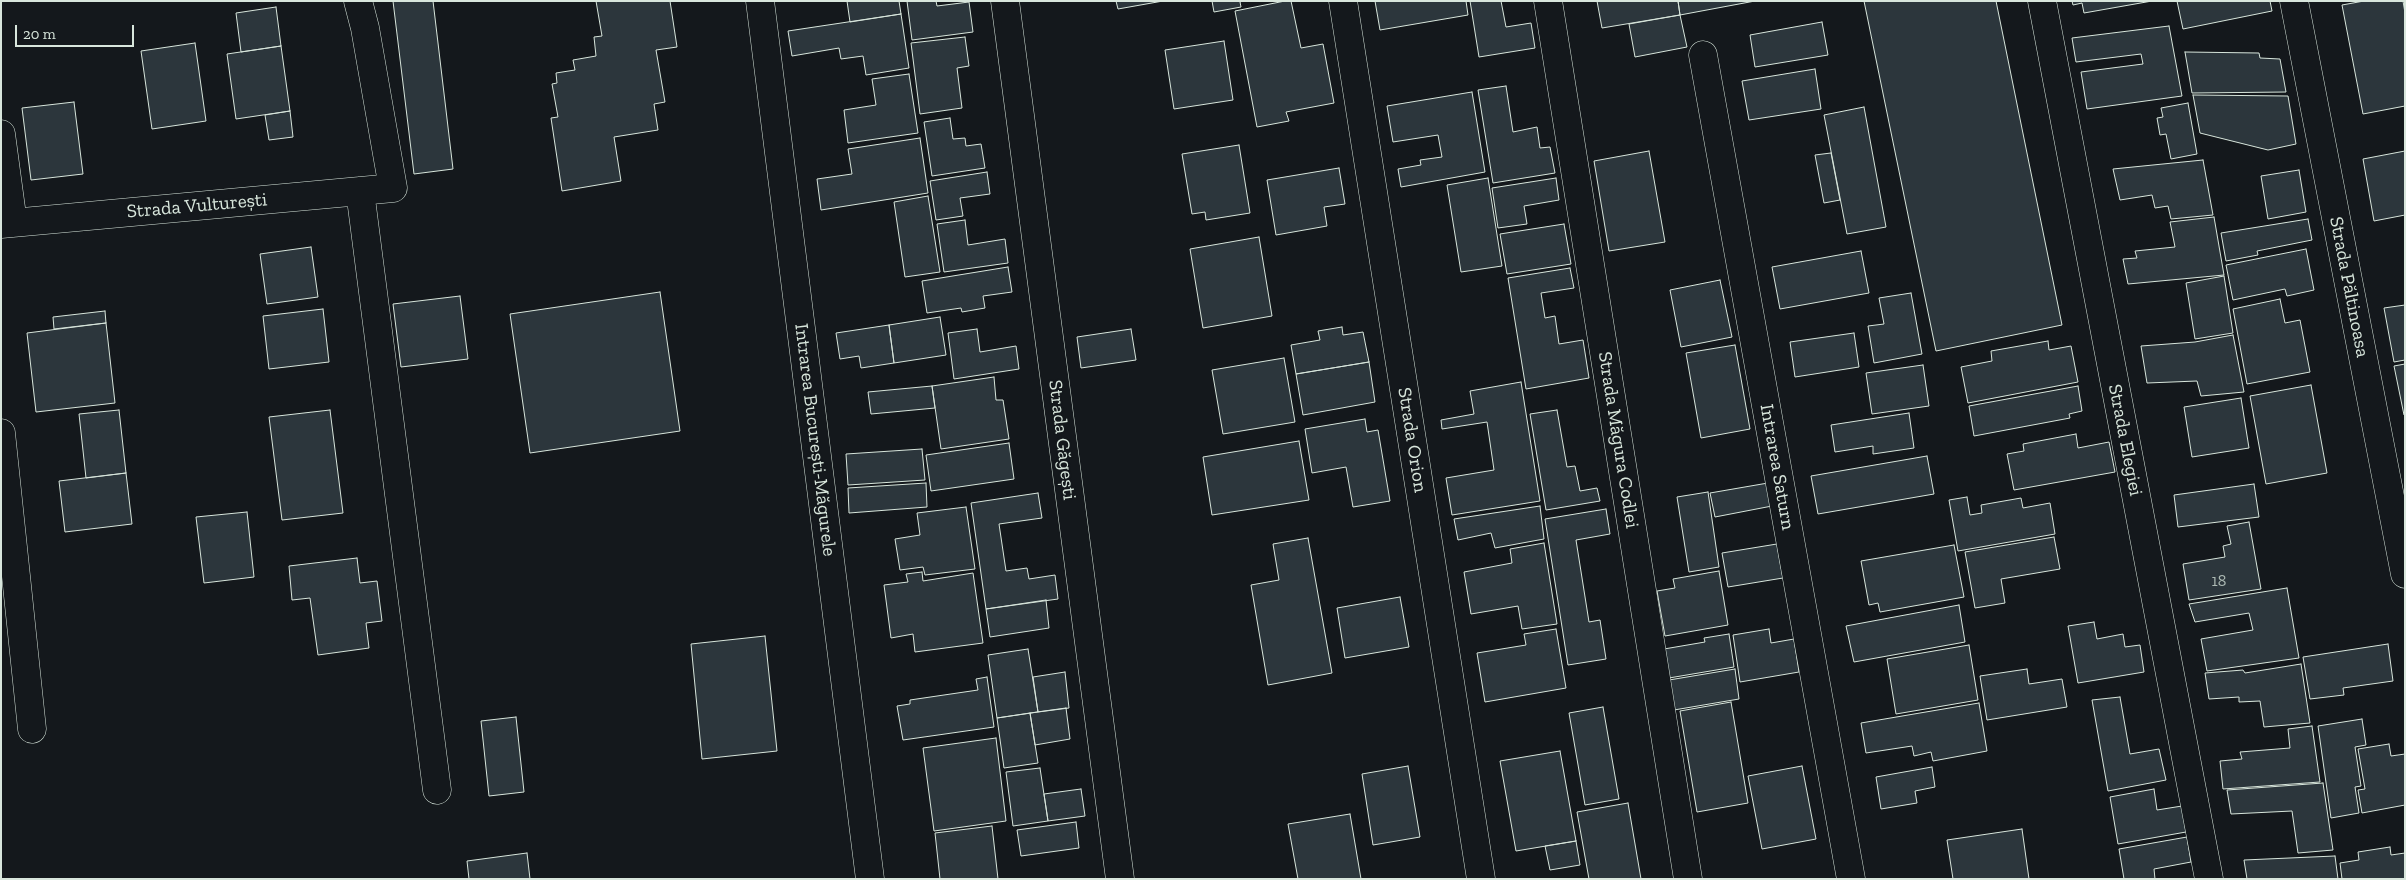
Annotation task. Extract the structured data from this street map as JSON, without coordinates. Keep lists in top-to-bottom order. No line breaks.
{"streets":{"street":["Strada Vulturești","Strada Păltinoasa","Intrarea București-Măgurele","Strada Găgești","Strada Orion","Strada Măgura Codlei","Strada Elegiei","Intrarea Saturn"]},"house_numbers":["18"],"scale_bar":"20 m"}
